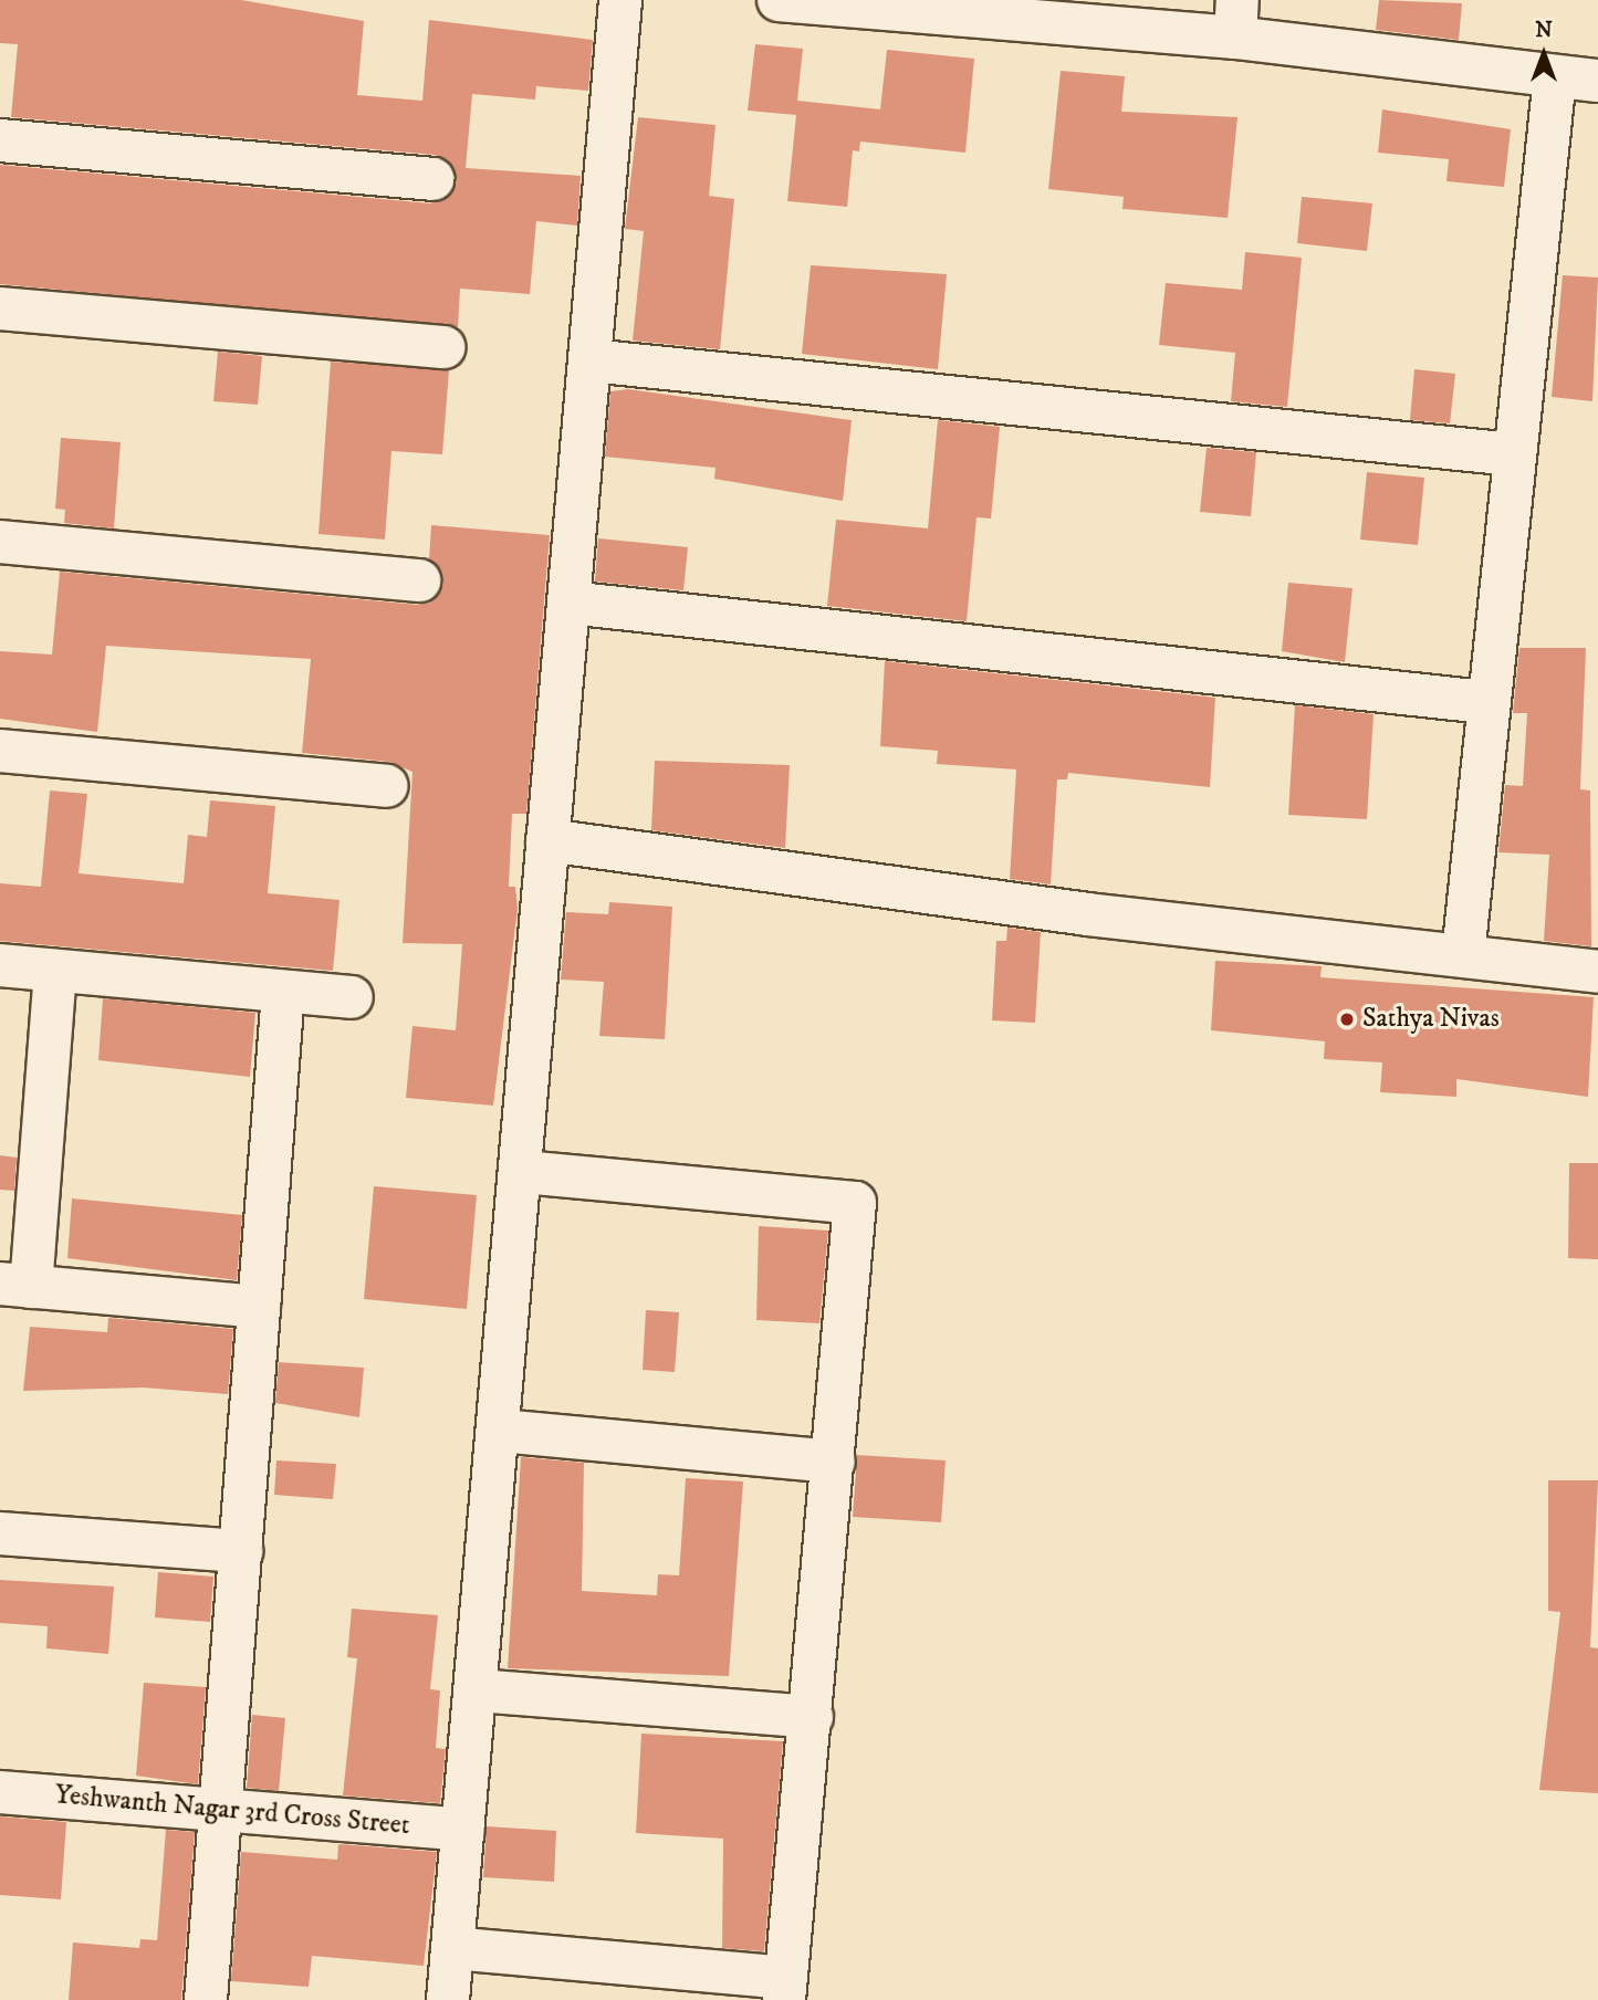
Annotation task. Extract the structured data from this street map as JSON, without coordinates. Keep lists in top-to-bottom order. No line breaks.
{"streets":{"street":["Yeshwanth Nagar 3rd Cross Street"]},"places":["Sathya Nivas"],"north":"top"}
